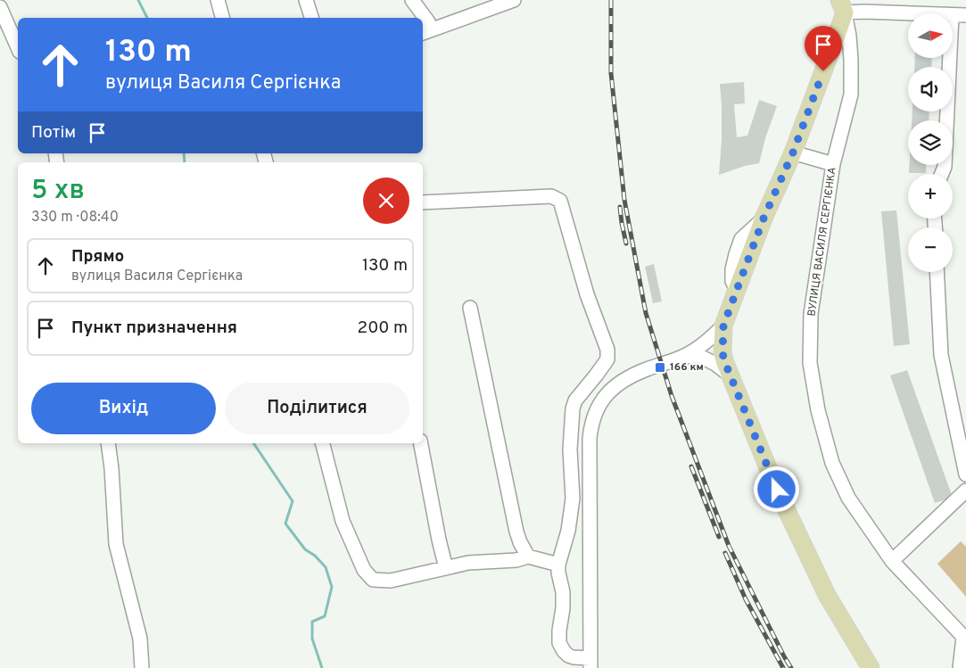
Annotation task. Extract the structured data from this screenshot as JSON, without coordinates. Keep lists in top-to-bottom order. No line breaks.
{"streets":{"street":["ВУЛИЦЯ ВАСИЛЯ СЕРГІЄНКА"]},"places":{"transit":["166 км"]},"north":"right","page":{"map_buttons":["+","−"],"turn":["130 m","вулиця Василя Сергієнка"],"then":"Потім","heading":["5 хв","330 m · 08:40"],"list":[{"name":"Прямо","note":"вулиця Василя Сергієнка","value":"130 m"},{"name":"Пункт призначення","value":"200 m"}],"buttons":["Вихід","Поділитися"]}}
